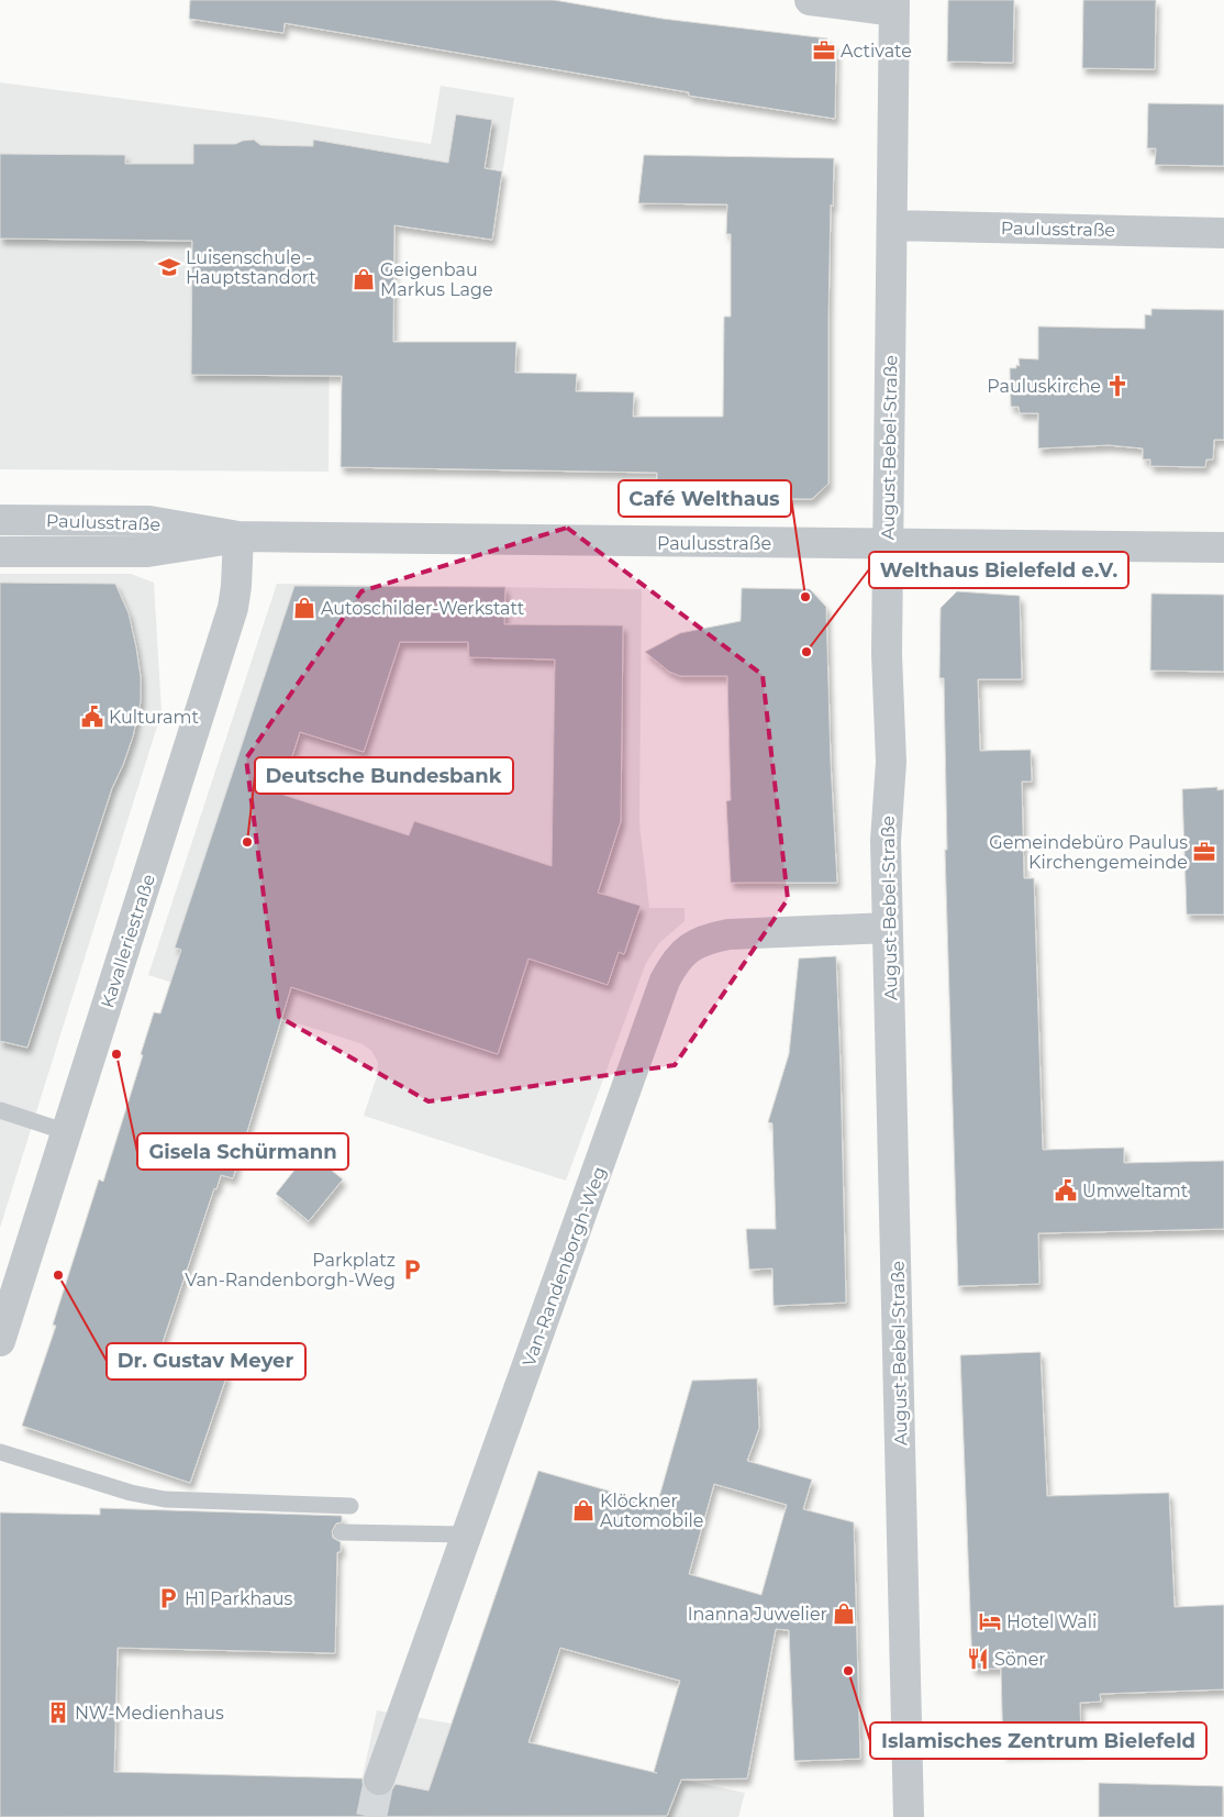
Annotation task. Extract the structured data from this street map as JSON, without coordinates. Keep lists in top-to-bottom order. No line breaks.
{"streets":{"street":["Paulusstraße","August-Bebel-Straße","Kavalleriestraße","Van-Randenborgh-Weg"]},"crossings":[["Paulusstraße","August-Bebel-Straße"],["Paulusstraße","Kavalleriestraße"],["August-Bebel-Straße","Van-Randenborgh-Weg"]],"places":{"office":["Activate","Gemeindebüro Paulus Kirchengemeinde"],"school or university":["Luisenschule - Hauptstandort"],"shop":["Geigenbau Markus Lage","Autoschilder-Werkstatt","Klöckner Automobile","Inanna Juwelier"],"church":["Pauluskirche"],"other":["Café Welthaus","Welthaus Bielefeld e.V.","Deutsche Bundesbank","Gisela Schürmann","Dr. Gustav Meyer","Islamisches Zentrum Bielefeld"],"public building":["Kulturamt","Umweltamt"],"parking":["Parkplatz Van-Randenborgh-Weg","H1 Parkhaus"],"hotel":["Hotel Wali"],"restaurant":["Söner"],"building":["NW-Medienhaus"]}}
